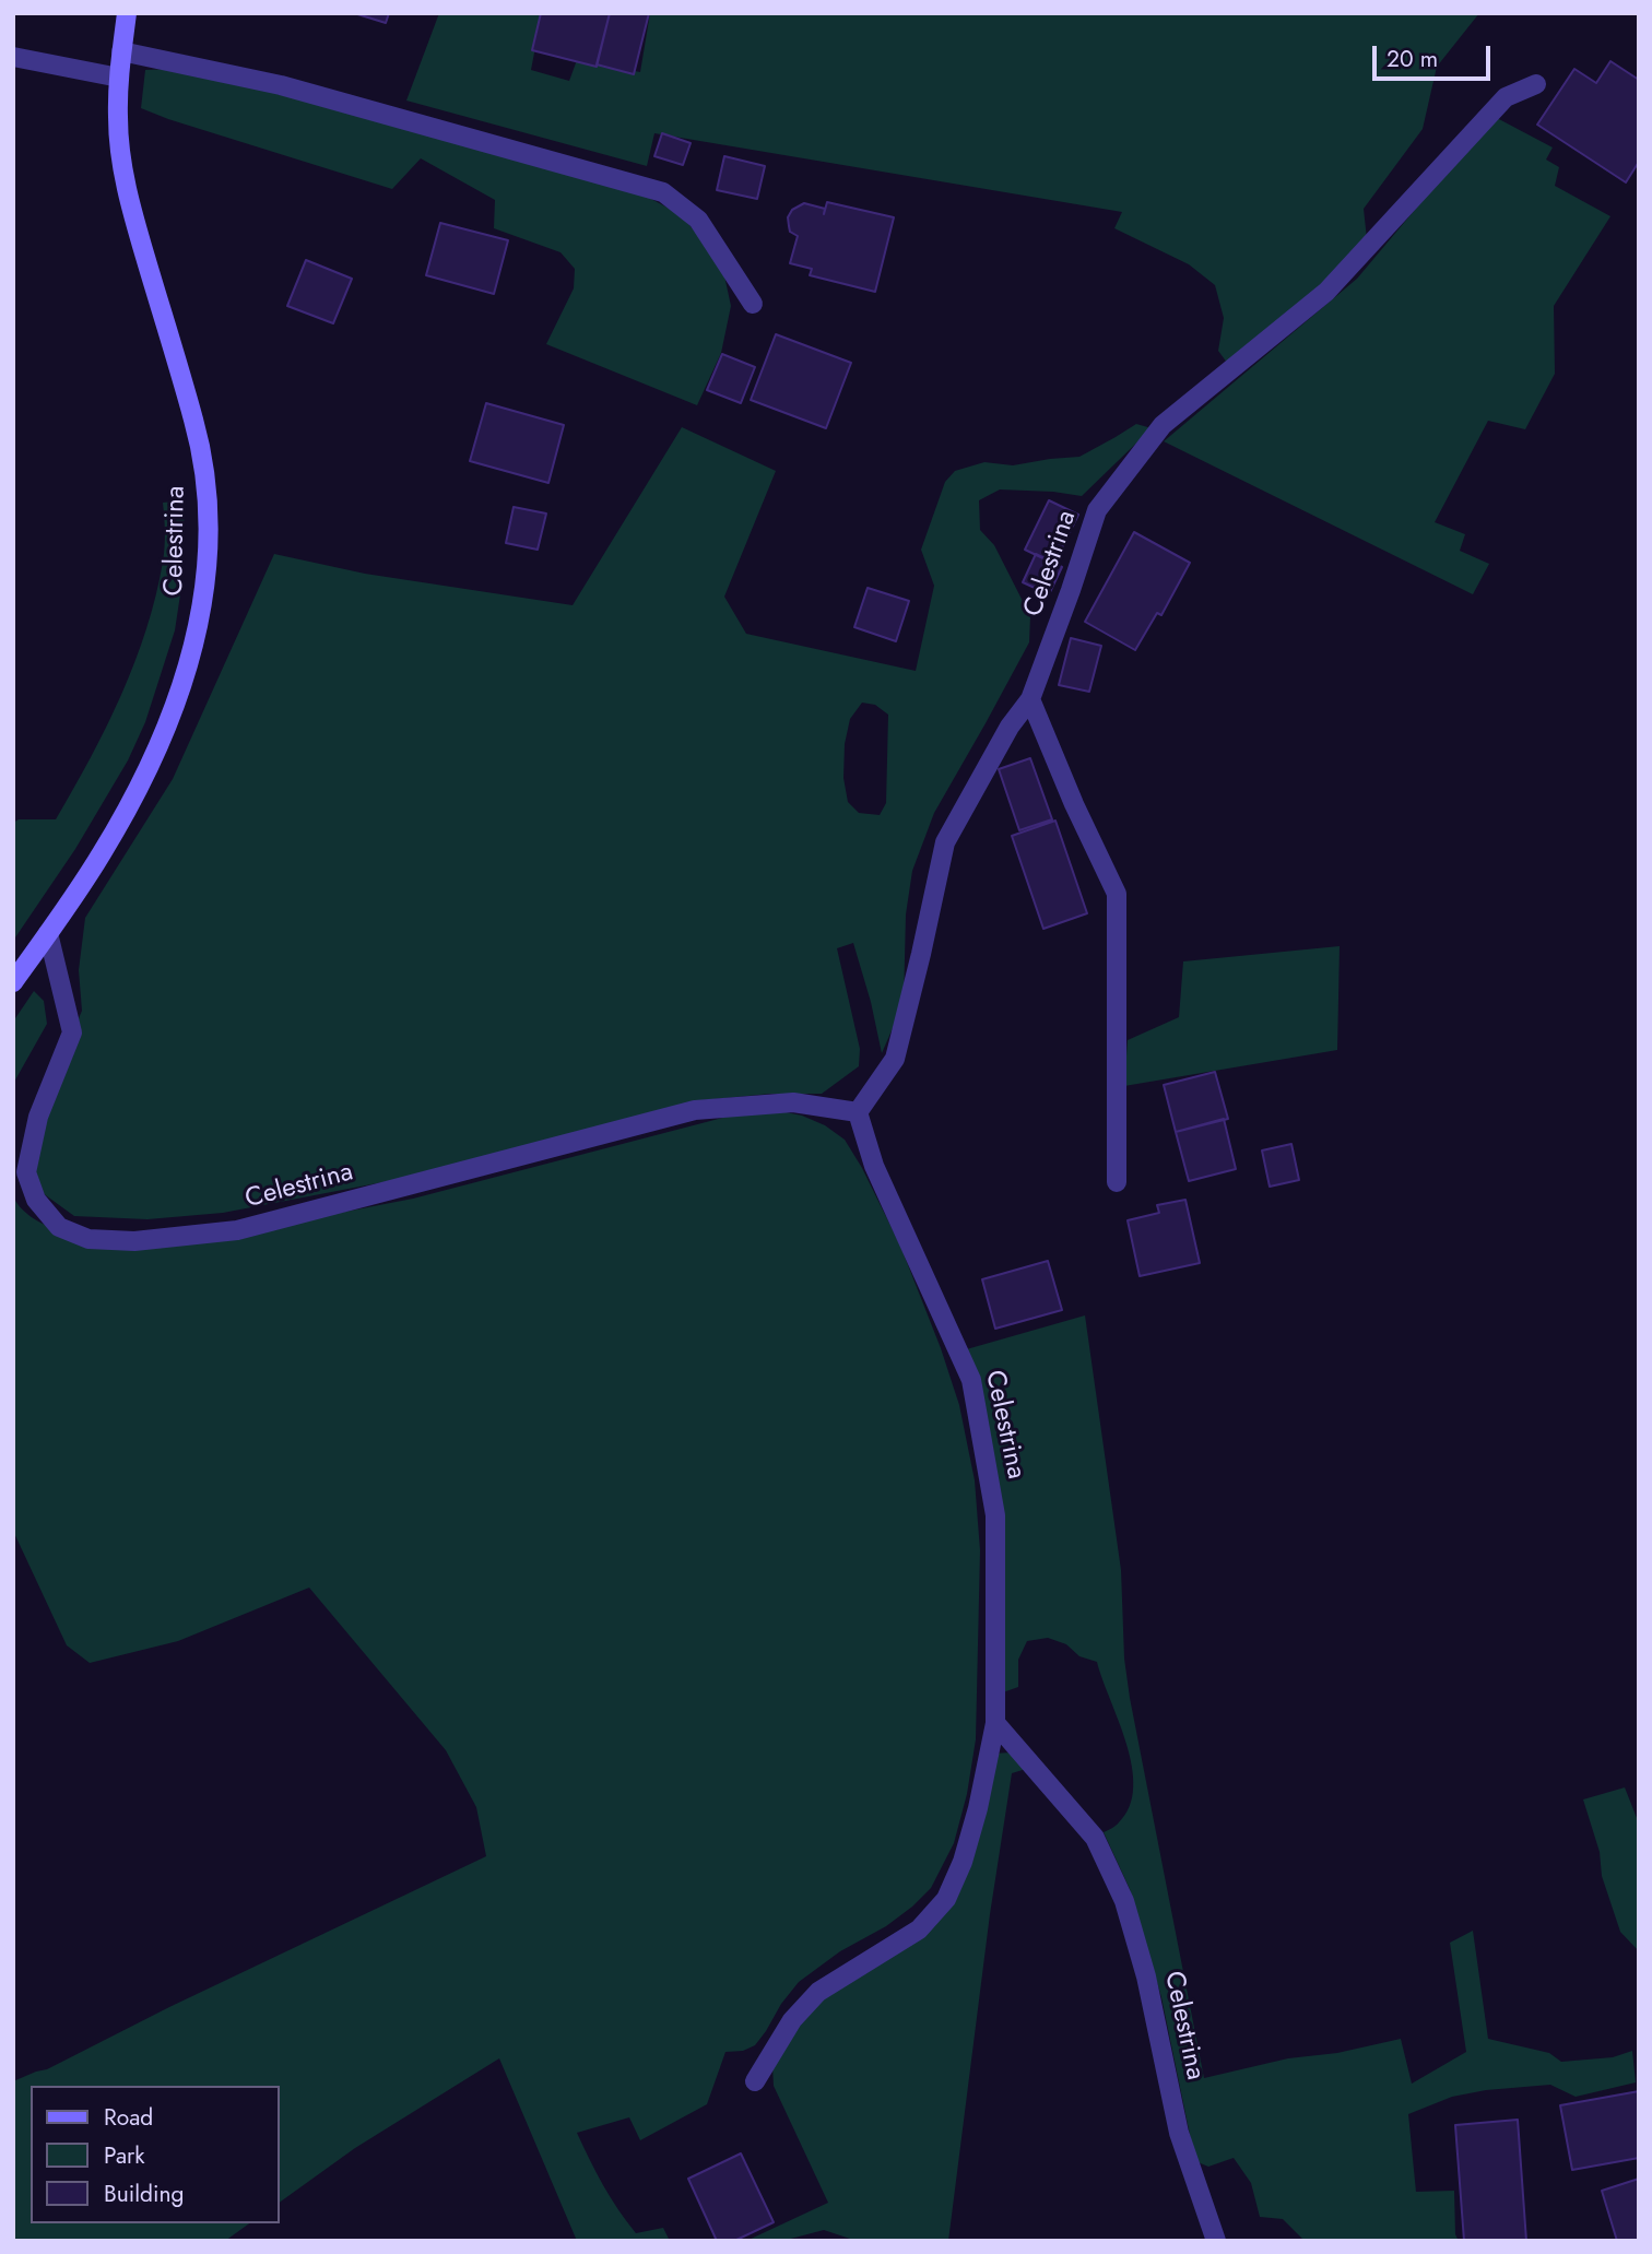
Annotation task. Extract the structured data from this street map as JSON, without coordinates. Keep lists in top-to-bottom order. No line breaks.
{"streets":{"street":["Celestrina"]},"legend":["Road","Park","Building"],"scale_bar":"20 m"}
